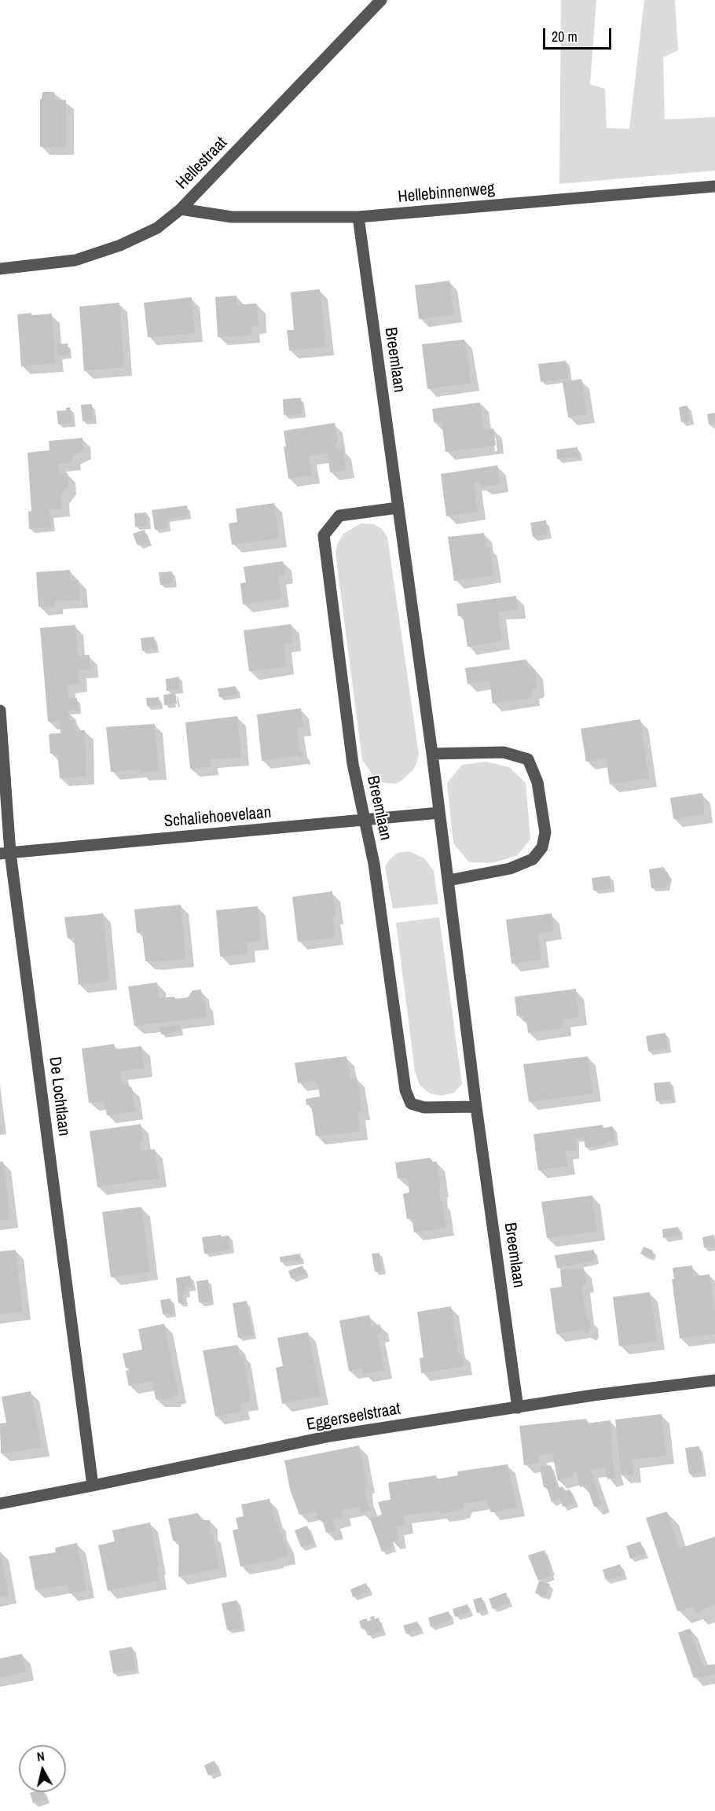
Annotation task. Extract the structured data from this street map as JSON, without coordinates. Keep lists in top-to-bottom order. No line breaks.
{"streets":{"street":["Hellestraat","Hellebinnenweg","Breemlaan","Schaliehoevelaan","De Lochtlaan","Eggerseelstraat"]},"crossings":[["Hellestraat","Hellebinnenweg"],["Hellebinnenweg","Breemlaan"],["Breemlaan","Schaliehoevelaan"],["Breemlaan","Eggerseelstraat"],["Schaliehoevelaan","De Lochtlaan"],["De Lochtlaan","Eggerseelstraat"]],"scale_bar":"20 m","north":"top"}
